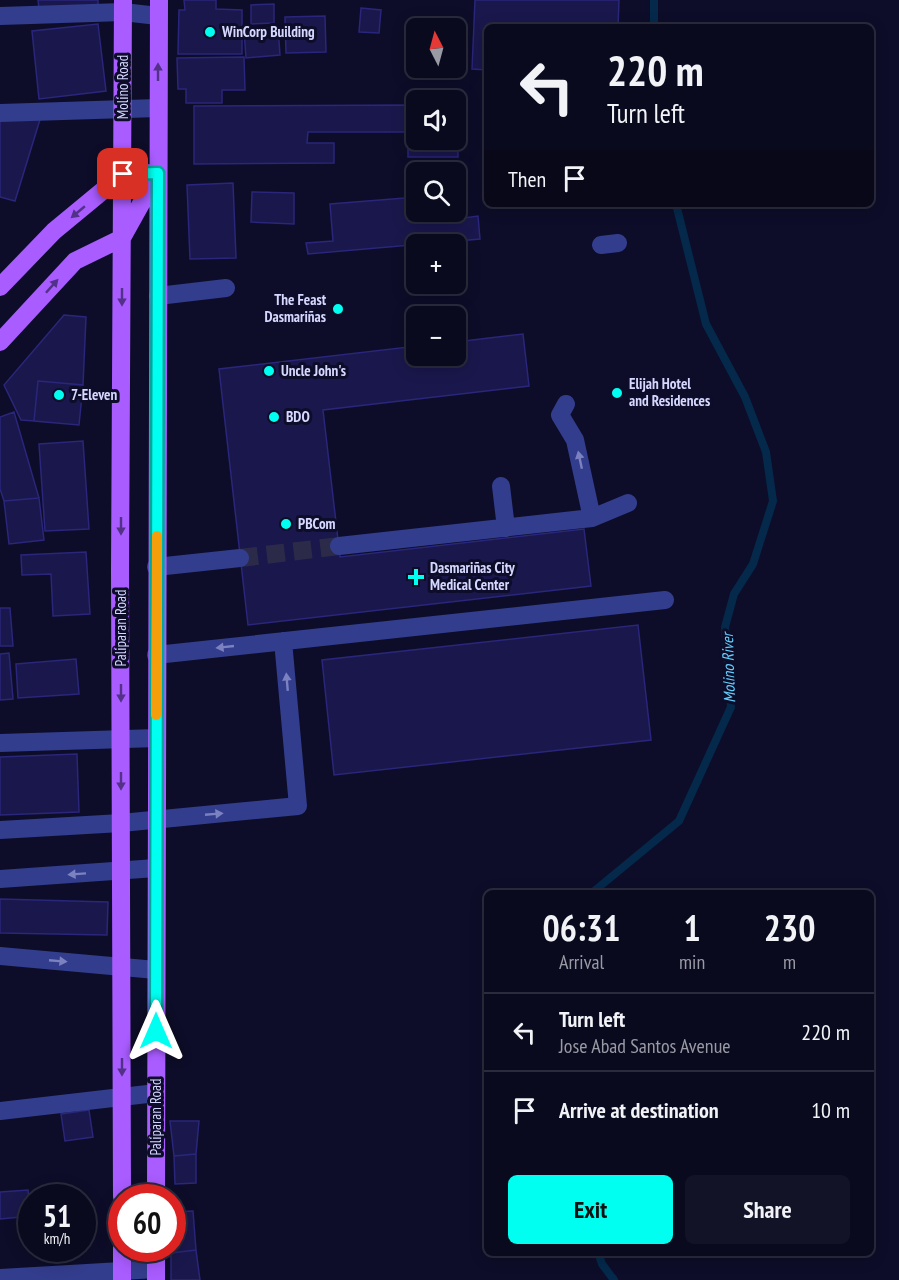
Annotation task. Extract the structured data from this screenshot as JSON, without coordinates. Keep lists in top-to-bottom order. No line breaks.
{"streets":{"main road":["Molino Road","Paliparan Road"]},"crossings":[["Molino Road","Paliparan Road"]],"water":["Molino River"],"places":{"other":["WinCorp Building","The Feast Dasmariñas","Uncle John's","Elijah Hotel and Residences","7-Eleven","BDO","PBCom"],"health":["Dasmariñas City Medical Center"]},"north":"top","page":{"map_buttons":["+","−"],"turn":["220 m","Turn left"],"then":"Then","eta":["06:31","Arrival","1","min","230","m"],"list":[{"name":"Turn left","note":"Jose Abad Santos Avenue","value":"220 m"},{"name":"Arrive at destination","value":"10 m"}],"buttons":["Exit","Share"],"speed":"51 km/h","limit":"60"}}
